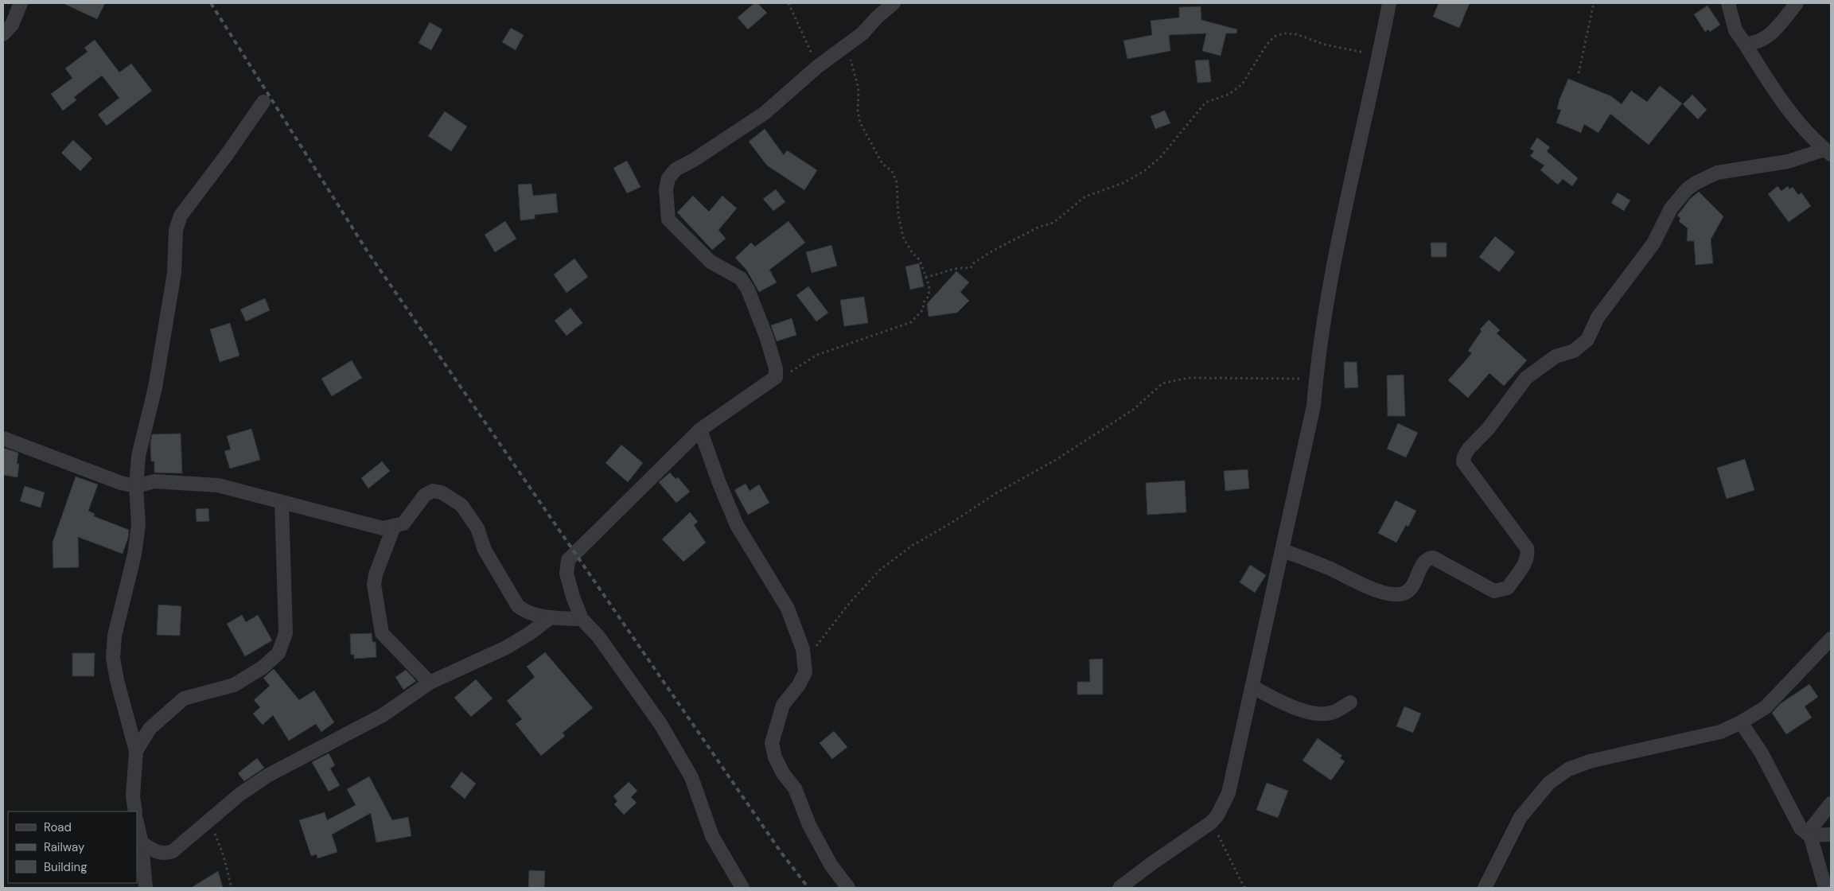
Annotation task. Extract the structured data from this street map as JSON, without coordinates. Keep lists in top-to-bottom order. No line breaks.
{"legend":["Road","Railway","Building"]}
